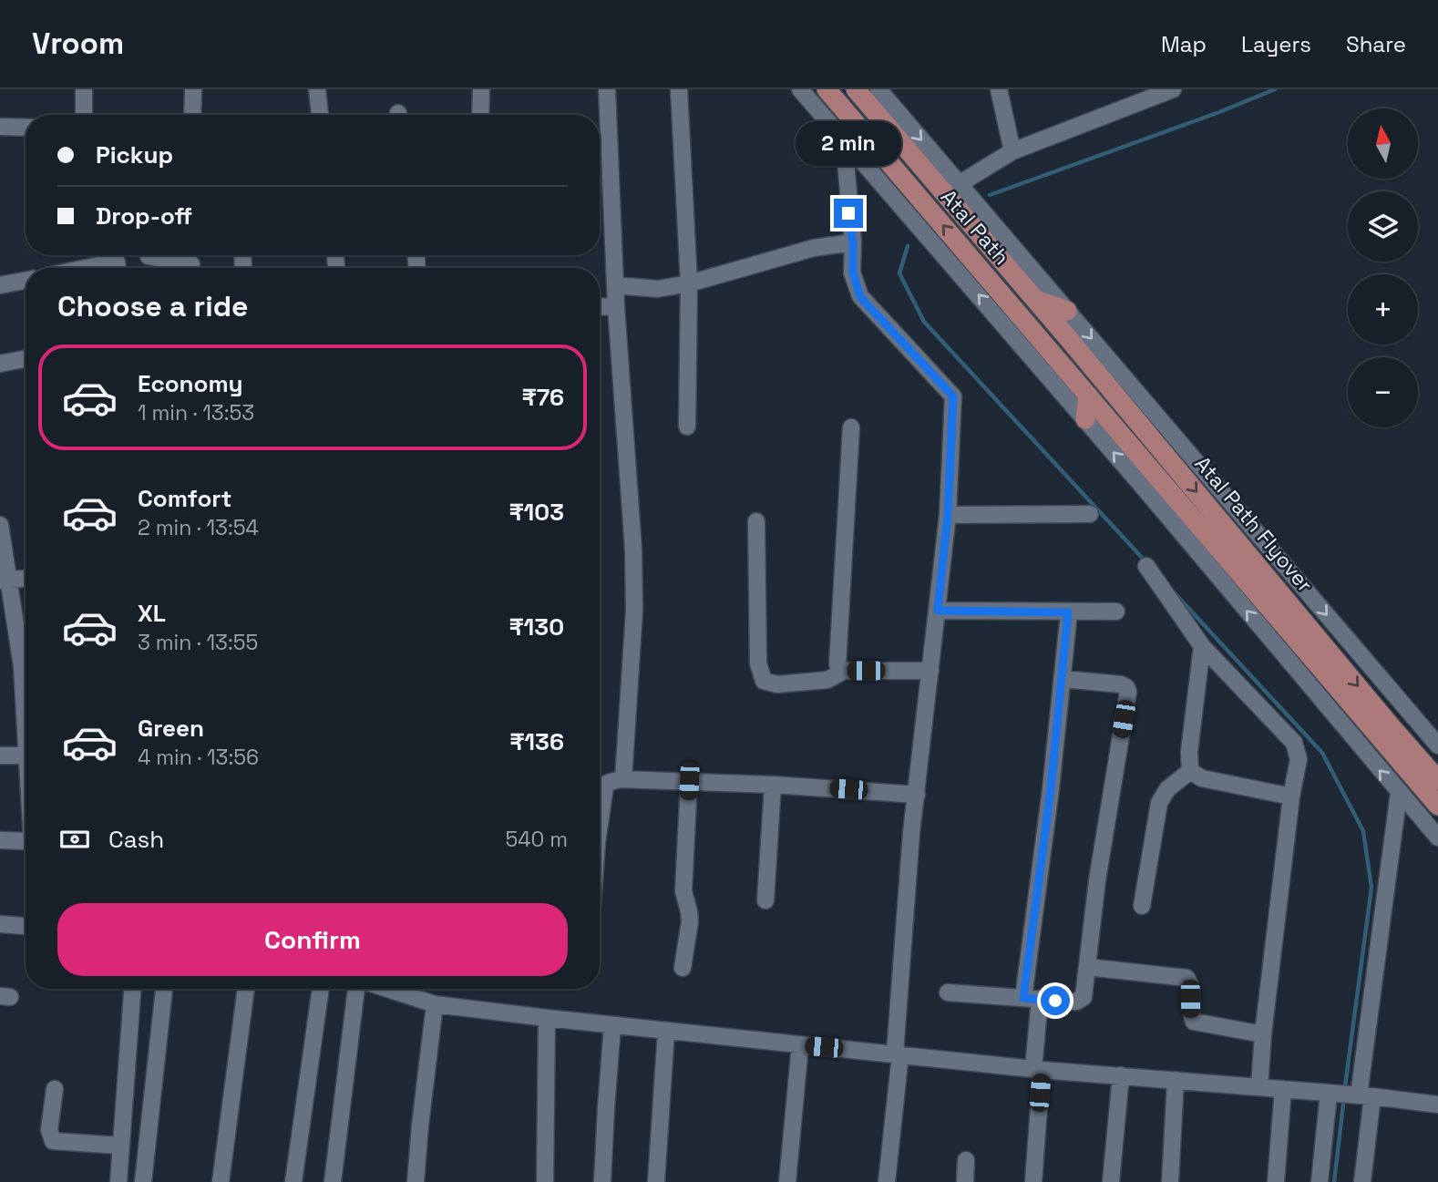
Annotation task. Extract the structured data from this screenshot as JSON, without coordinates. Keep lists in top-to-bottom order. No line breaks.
{"streets":{"main road":["Atal Path","Atal Path Flyover"]},"crossings":[["Atal Path","Atal Path Flyover"]],"one_way":["Atal Path"],"north":"top","page":{"header":"Vroom","nav":["Map","Layers","Share"],"map_buttons":["+","−"],"banner":["Pickup","Drop-off"],"bubble":"2 min","heading":"Choose a ride","list":[{"name":"Economy","note":"1 min · 13:53","value":"₹76"},{"name":"Comfort","note":"2 min · 13:54","value":"₹103"},{"name":"XL","note":"3 min · 13:55","value":"₹130"},{"name":"Green","note":"4 min · 13:56","value":"₹136"}],"pay":["Cash","540 m"],"buttons":"Confirm"}}
